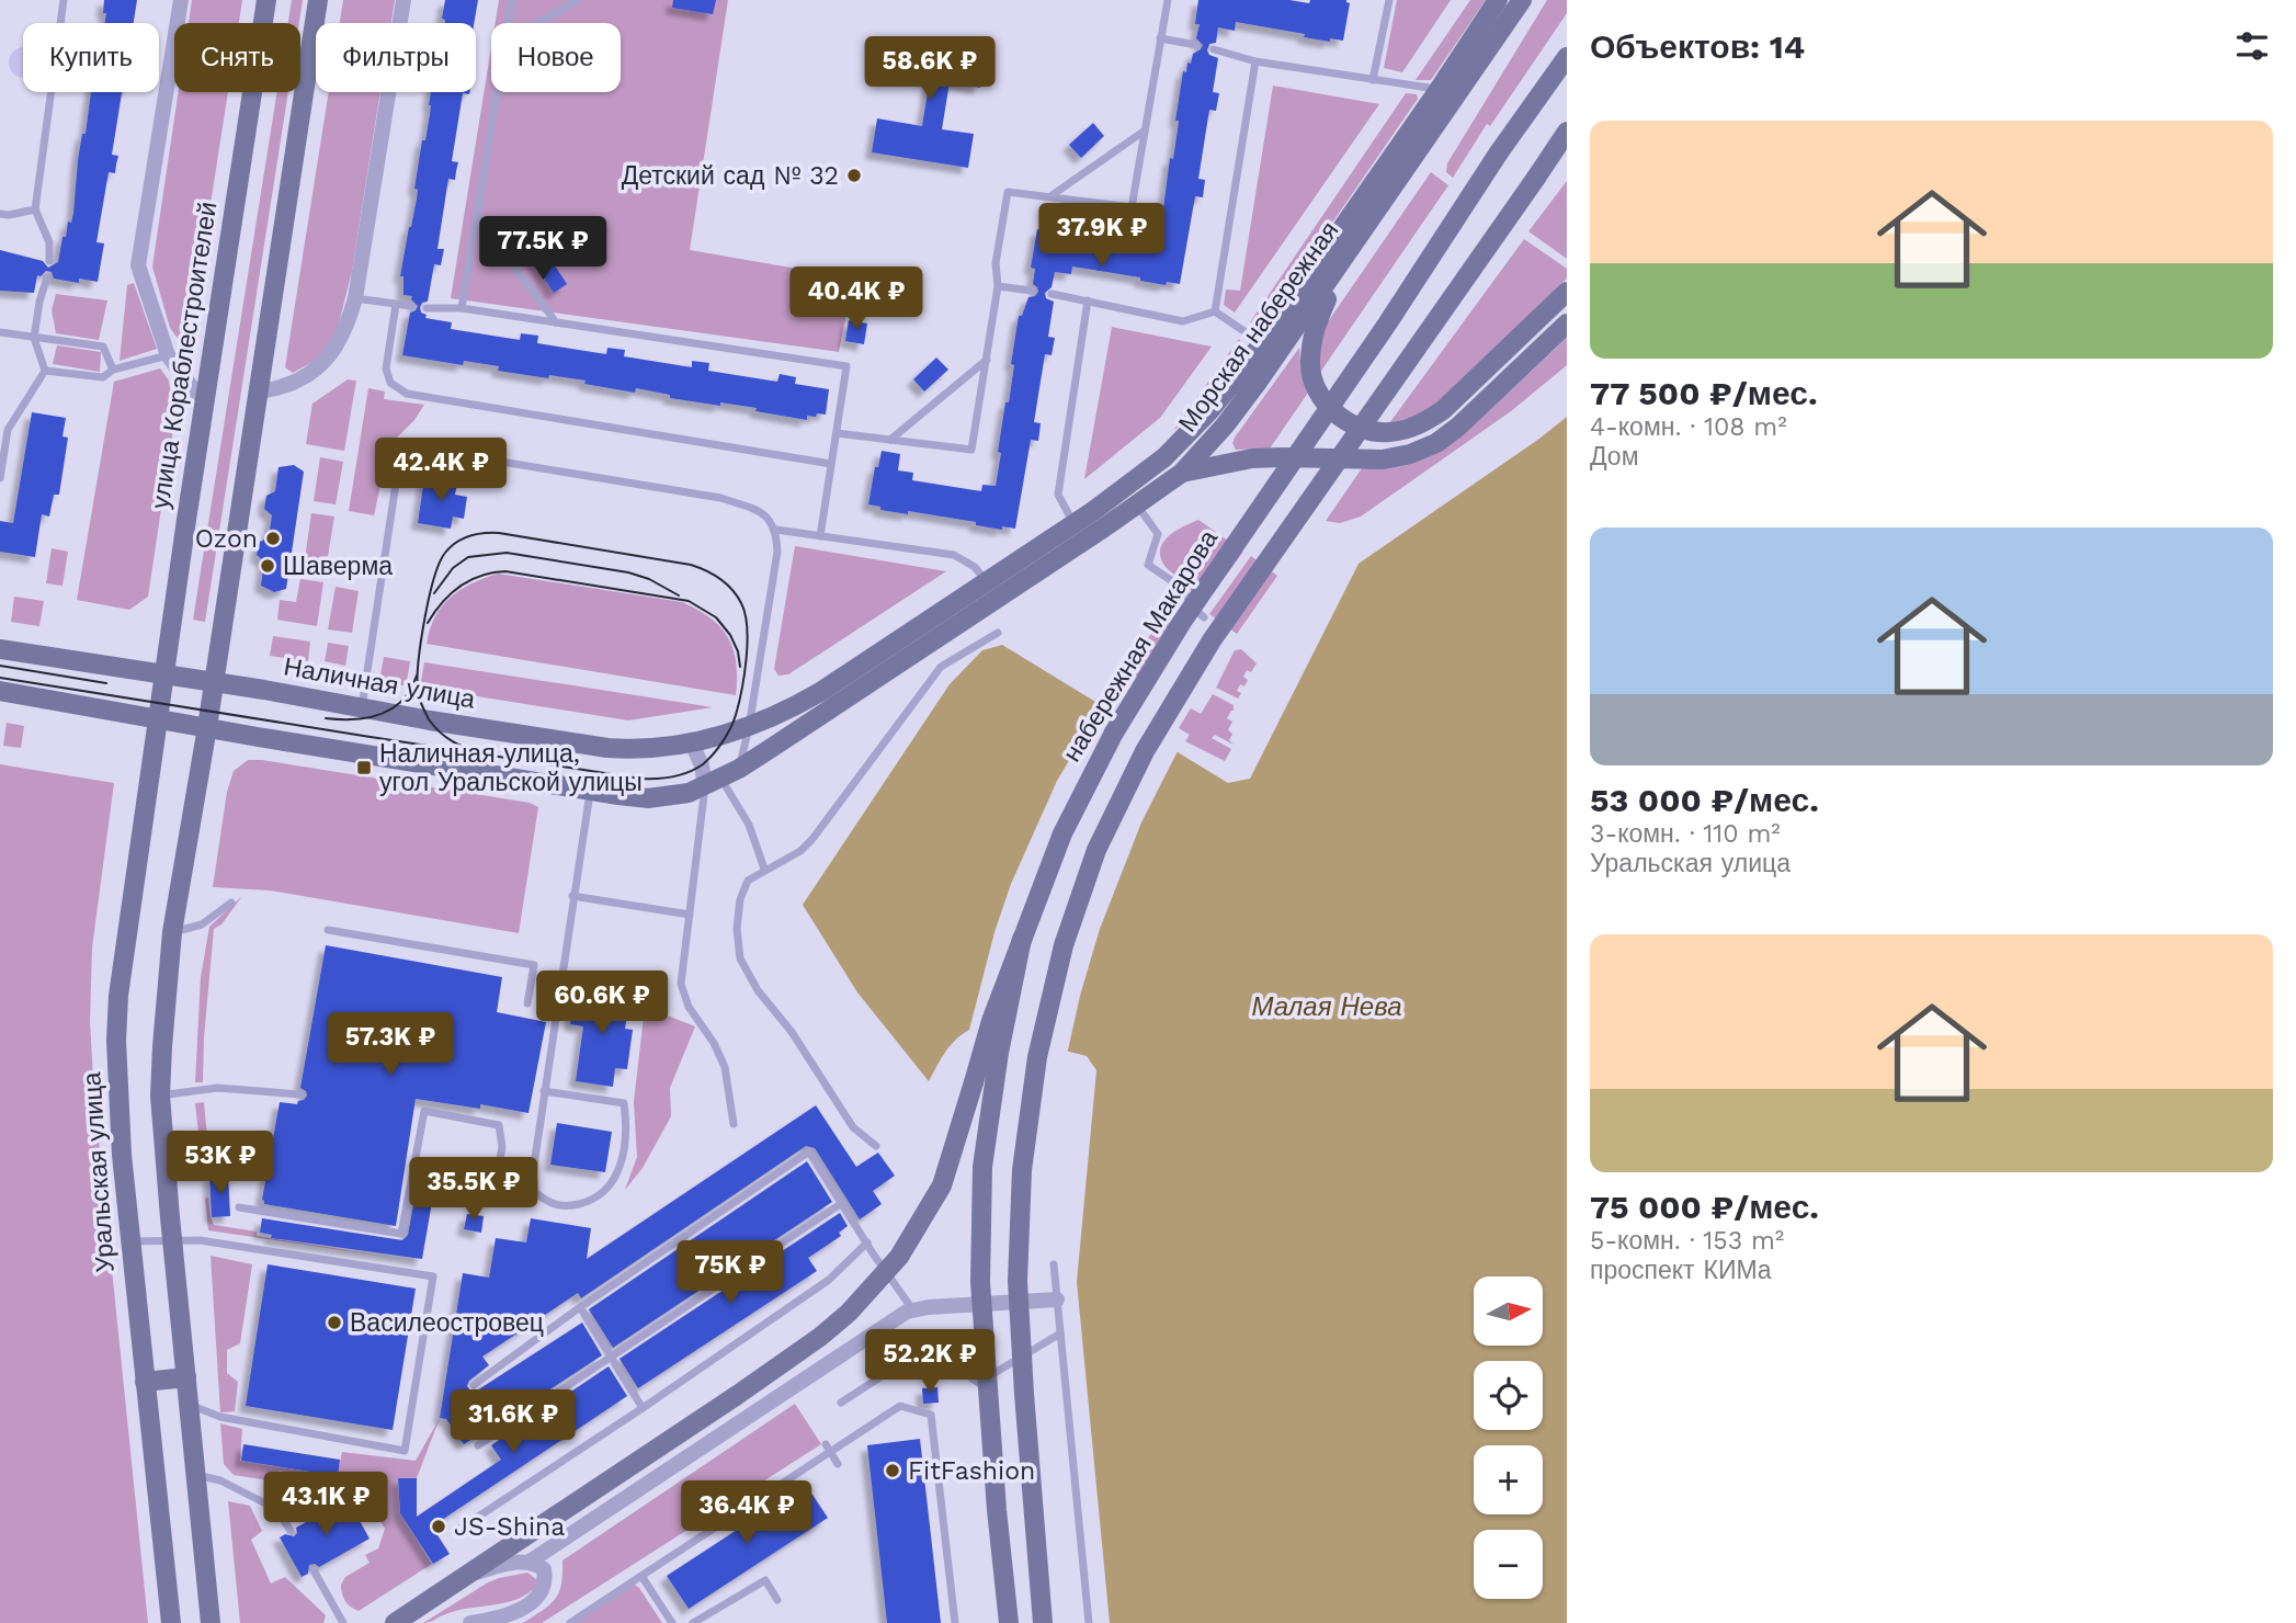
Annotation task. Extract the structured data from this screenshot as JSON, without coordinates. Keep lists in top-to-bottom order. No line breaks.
{"streets":{"main road":["Морская набережная","улица Кораблестроителей","набережная Макарова","Наличная улица","Уральская улица"]},"crossings":[["Морская набережная","Наличная улица"],["улица Кораблестроителей","Наличная улица"],["улица Кораблестроителей","Уральская улица"]],"water":["Малая Нева"],"places":{"other":["Детский сад № 32","Ozon","Шаверма","Василеостровец","FitFashion","JS-Shina"],"transit":["Наличная улица, угол Уральской улицы"]},"north":"right","page":{"heading":"Объектов: 14","chip":["Купить","Снять","Фильтры","Новое"],"price":["58.6K ₽","37.9K ₽","77.5K ₽","40.4K ₽","42.4K ₽","60.6K ₽","57.3K ₽","53K ₽","35.5K ₽","75K ₽","52.2K ₽","31.6K ₽","43.1K ₽","36.4K ₽"],"list":[{"name":"77 500 ₽/мес.","note":"4-комн. · 108 m² · Дом"},{"name":"53 000 ₽/мес.","note":"3-комн. · 110 m² · Уральская улица"},{"name":"75 000 ₽/мес.","note":"5-комн. · 153 m² · проспект КИМа"}],"map_buttons":["+","−"]}}
